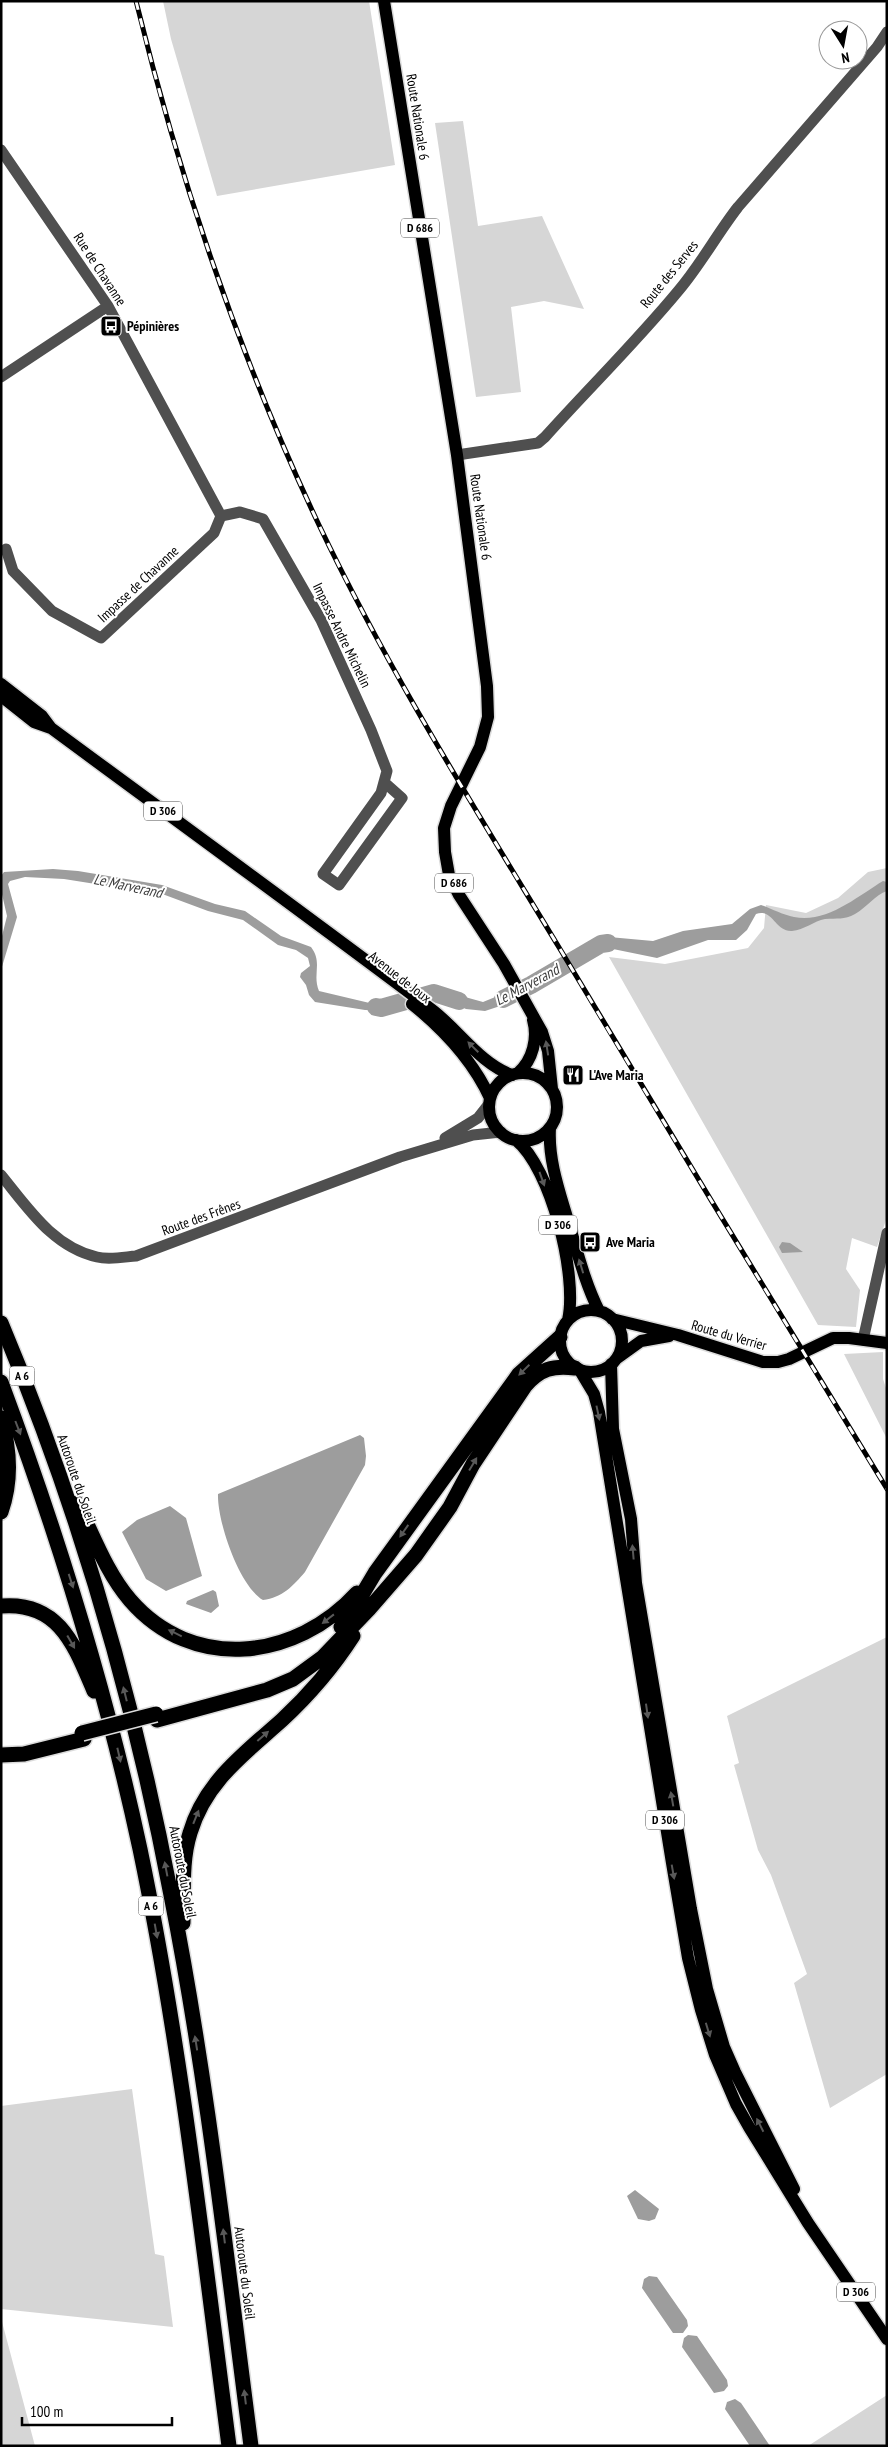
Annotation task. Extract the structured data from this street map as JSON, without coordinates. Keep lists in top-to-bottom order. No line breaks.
{"streets":{"highway":["A 6","Autoroute du Soleil"],"main road":["Route Nationale 6","D 686","D 306","Avenue de Joux","Route du Verrier"],"street":["Rue de Chavanne","Route des Serves","Impasse de Chavanne","Impasse Andre Michelin","Route des Frênes"]},"crossings":[["Route Nationale 6","Route des Serves"],["Route Nationale 6","D 306"],["Route Nationale 6","Avenue de Joux"],["Route Nationale 6","Route des Frênes"],["Rue de Chavanne","Impasse de Chavanne"],["Rue de Chavanne","Impasse Andre Michelin"],["Impasse de Chavanne","Impasse Andre Michelin"],["D 306","Avenue de Joux"],["D 306","Route des Frênes"],["D 306","Route du Verrier"],["Avenue de Joux","Route des Frênes"]],"water":["Le Marverand"],"places":{"bus stop":["Pépinières","Ave Maria"],"restaurant":["L'Ave Maria"]},"scale_bar":"100 m","north":"bottom"}
